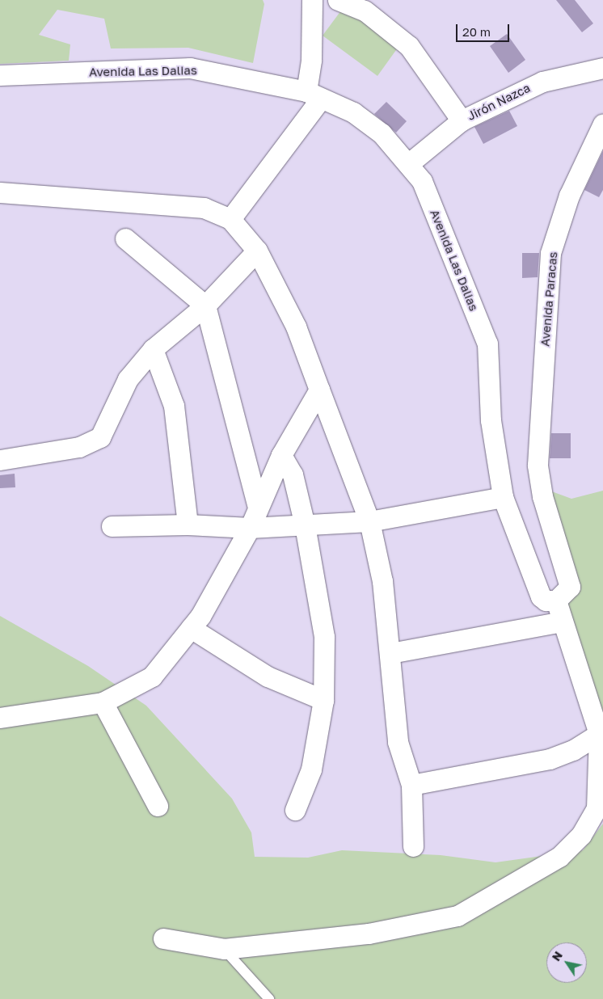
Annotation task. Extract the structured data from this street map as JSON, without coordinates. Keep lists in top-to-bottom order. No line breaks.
{"streets":{"street":["Avenida Las Dalias","Jirón Nazca","Avenida Paracas"]},"crossings":[["Avenida Las Dalias","Jirón Nazca"],["Avenida Las Dalias","Avenida Paracas"]],"scale_bar":"20 m","north":"top left"}
